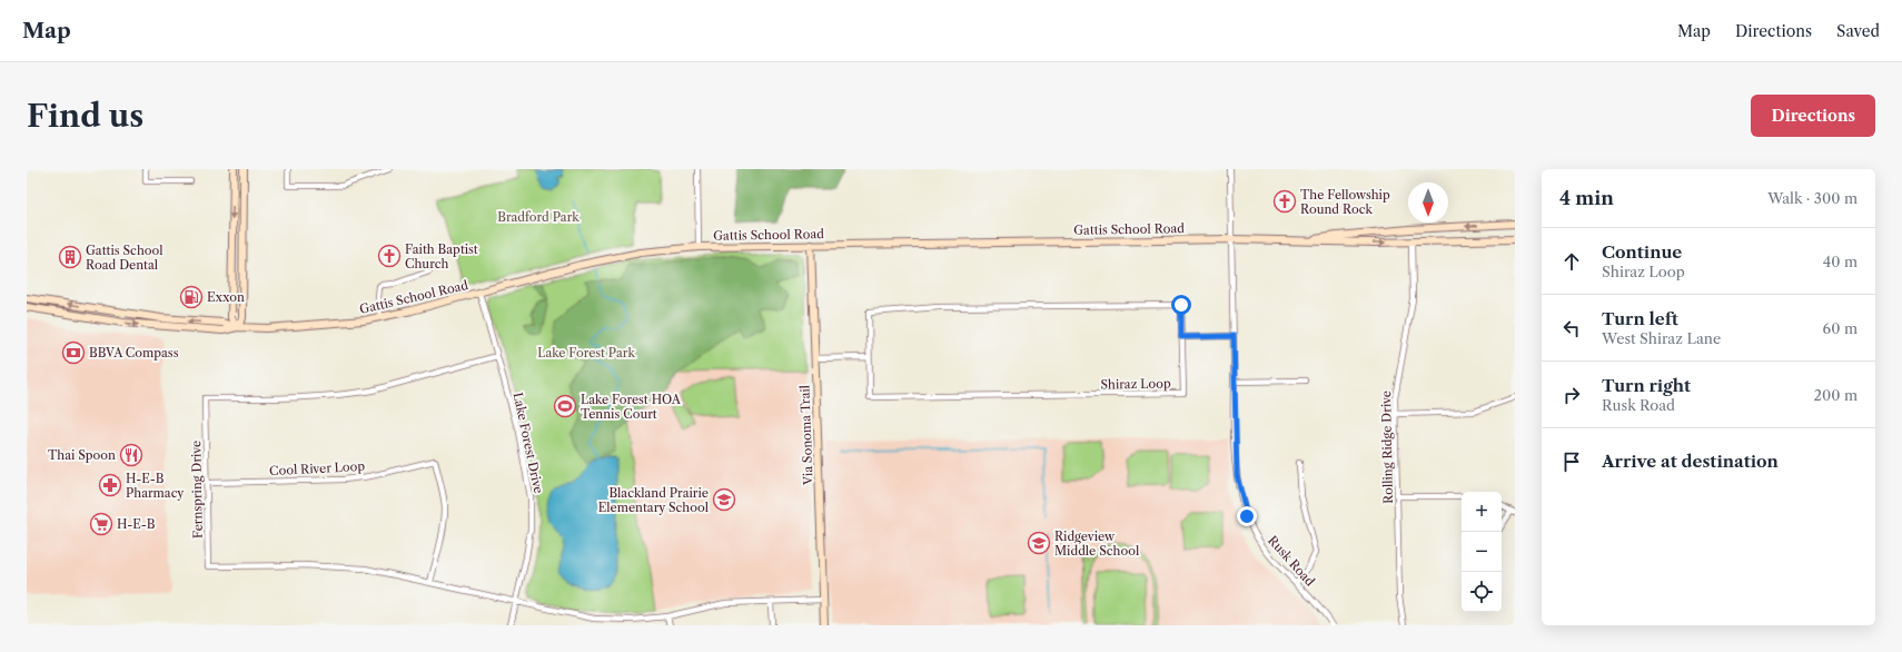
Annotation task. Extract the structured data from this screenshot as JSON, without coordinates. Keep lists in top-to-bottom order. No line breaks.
{"streets":{"main road":["Gattis School Road","Via Sonoma Trail"],"street":["Shiraz Loop","Lake Forest Drive","Rolling Ridge Drive","Cool River Loop","Fernspring Drive","Rusk Road"]},"crossings":[["Gattis School Road","Via Sonoma Trail"],["Gattis School Road","Lake Forest Drive"],["Gattis School Road","Rolling Ridge Drive"],["Gattis School Road","Rusk Road"],["Via Sonoma Trail","Fernspring Drive"],["Lake Forest Drive","Fernspring Drive"],["Cool River Loop","Fernspring Drive"]],"parks":["Bradford Park","Lake Forest Park"],"places":{"church":["The Fellowship Round Rock","Faith Baptist Church"],"building":["Gattis School Road Dental"],"fuel station":["Exxon"],"bank":["BBVA Compass"],"sports":["Lake Forest HOA Tennis Court"],"restaurant":["Thai Spoon"],"pharmacy":["H-E-B Pharmacy"],"school or university":["Blackland Prairie Elementary School","Ridgeview Middle School"],"supermarket":["H-E-B"]},"north":"bottom","page":{"header":"Map","nav":["Map","Directions","Saved"],"buttons":"Directions","title":"Find us","heading":["4 min","Walk · 300 m"],"list":[["Continue","Shiraz Loop","40 m"],["Turn left","West Shiraz Lane","60 m"],["Turn right","Rusk Road","200 m"],"Arrive at destination"],"map_buttons":["+","−"]}}
